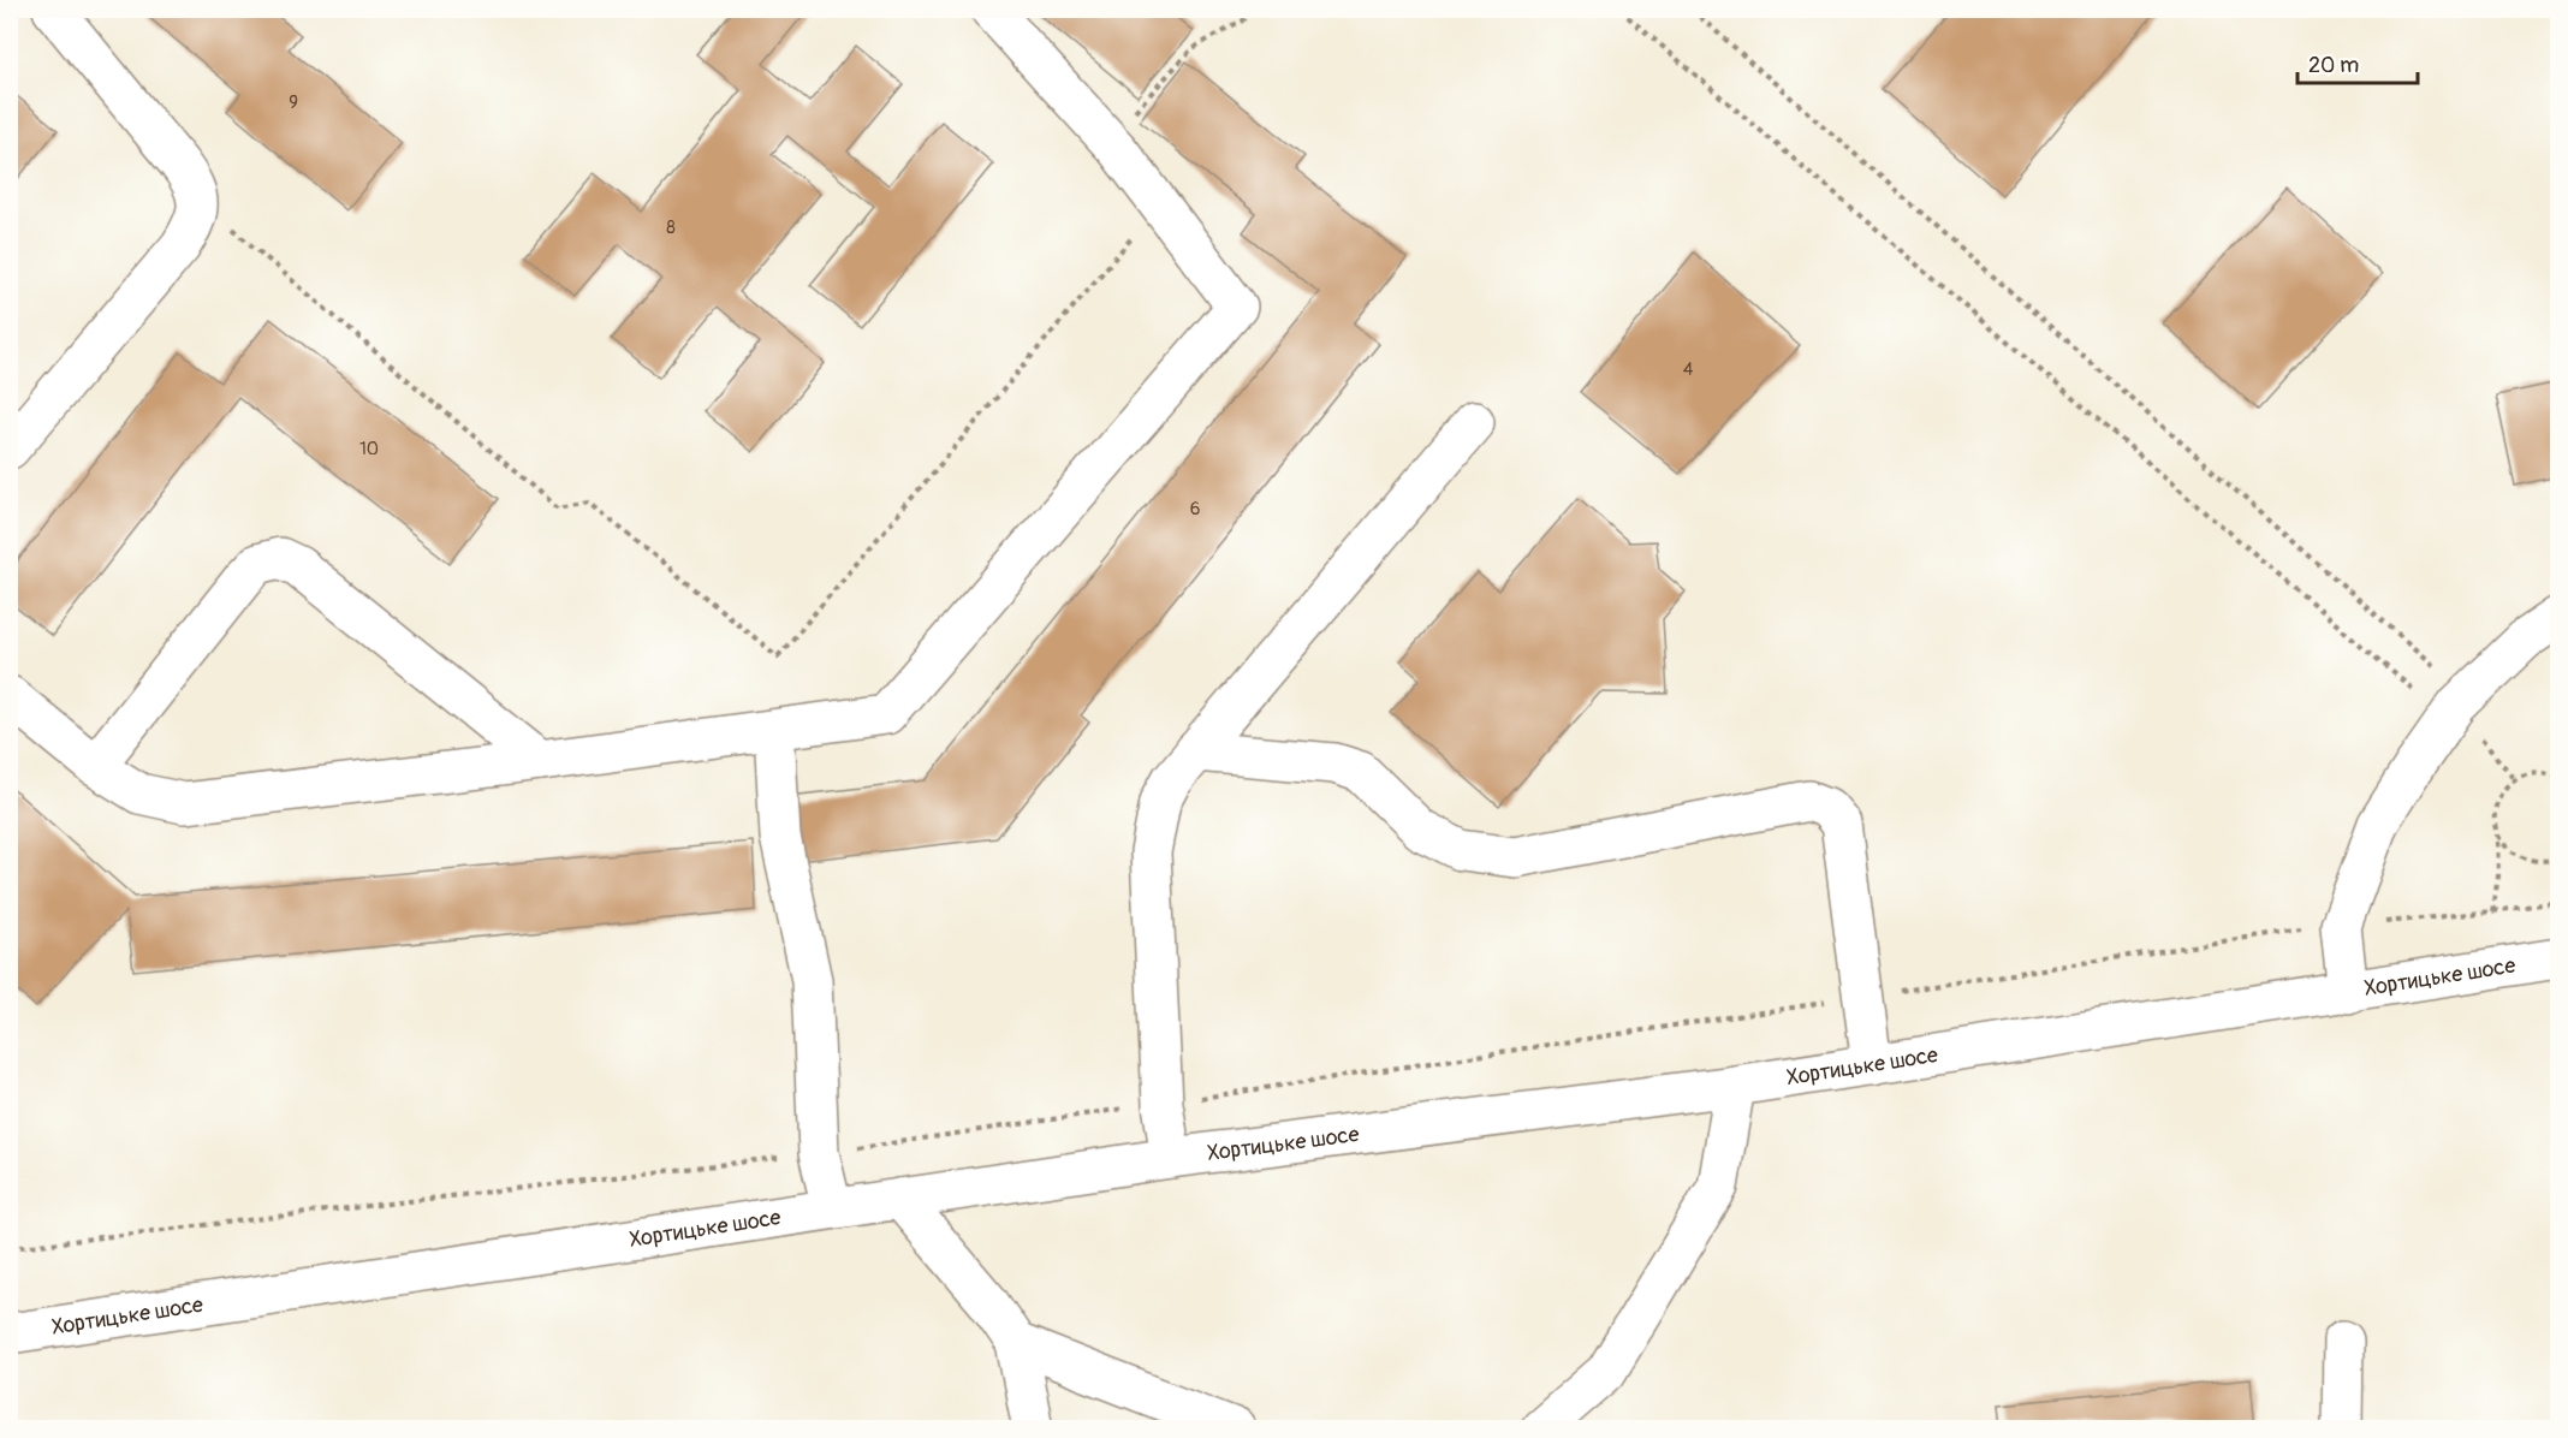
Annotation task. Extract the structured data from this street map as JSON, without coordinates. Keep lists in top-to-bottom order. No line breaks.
{"streets":{"main road":["Хортицьке шосе"]},"house_numbers":["9","8","4","10","6"],"scale_bar":"20 m"}
